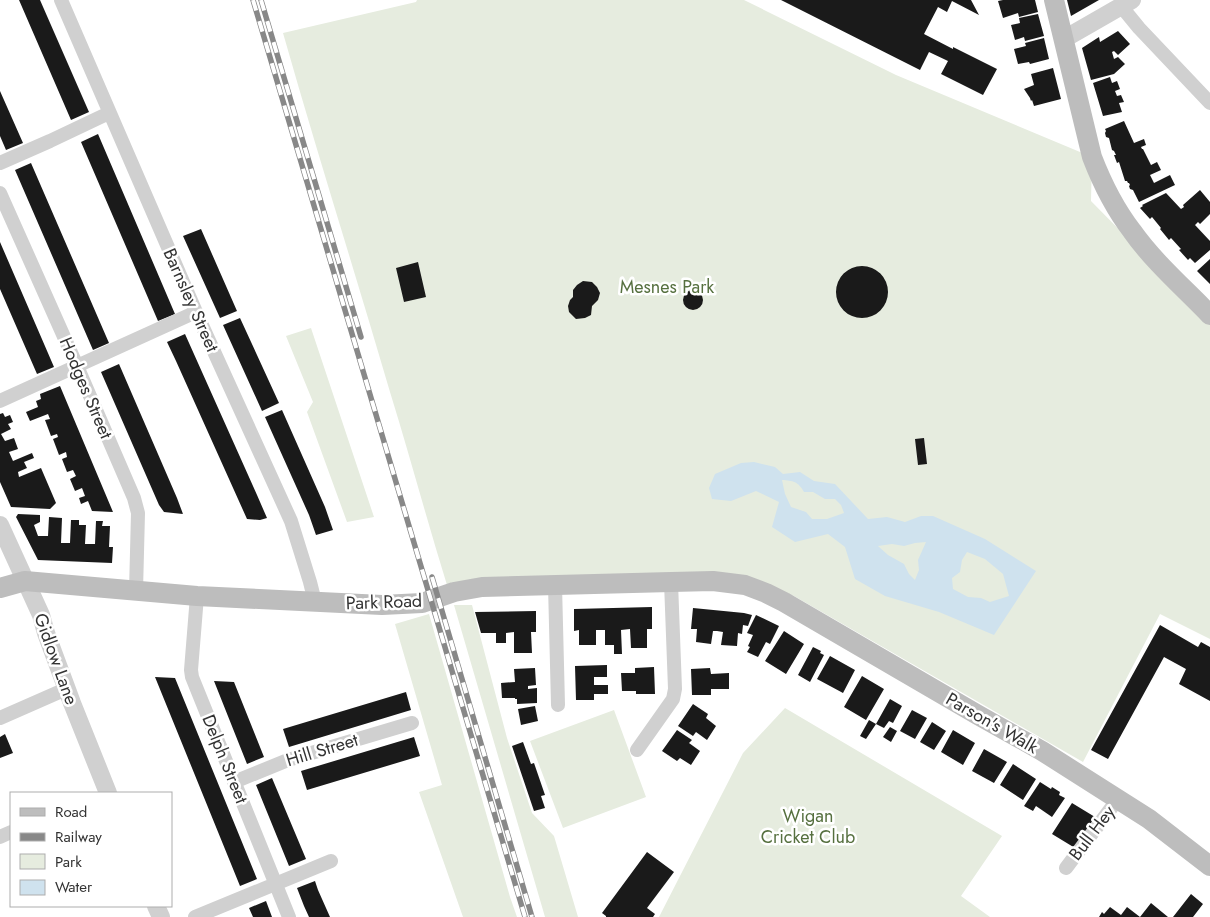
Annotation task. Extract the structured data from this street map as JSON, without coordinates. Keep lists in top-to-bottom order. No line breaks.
{"streets":{"main road":["Park Road","Parson's Walk"],"street":["Barnsley Street","Hodges Street","Gidlow Lane","Hill Street","Delph Street","Bull Hey"]},"crossings":[["Barnsley Street","Park Road"],["Hodges Street","Park Road"],["Park Road","Gidlow Lane"],["Park Road","Parson's Walk"],["Park Road","Delph Street"],["Parson's Walk","Bull Hey"],["Hill Street","Delph Street"]],"parks":["Mesnes Park","Wigan Cricket Club"],"legend":["Road","Railway","Park","Water"]}
